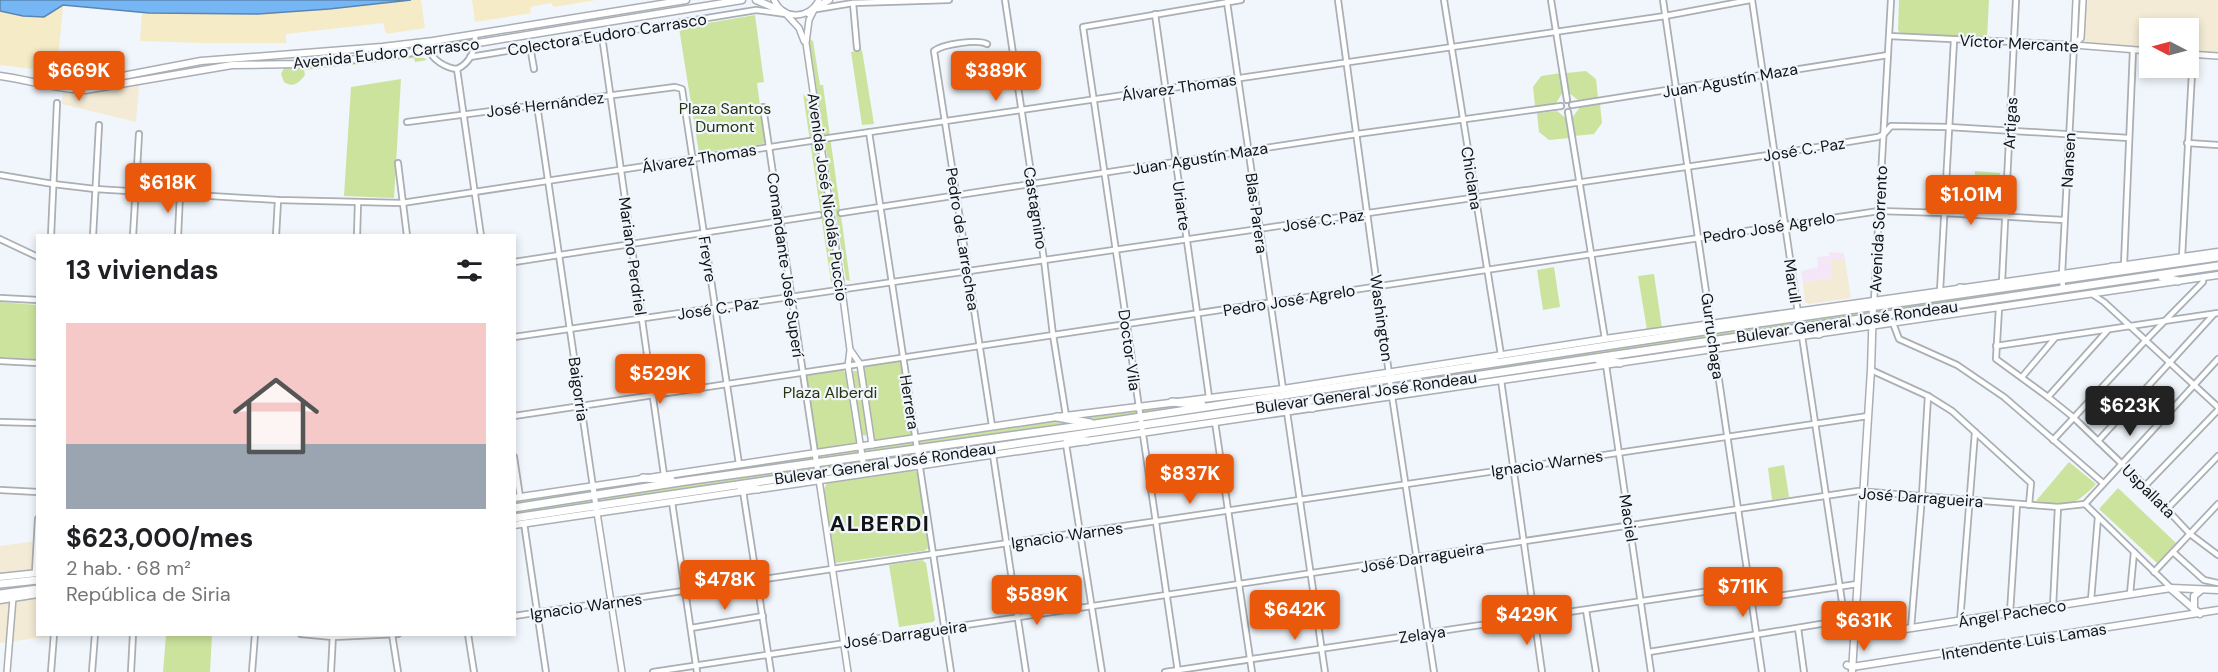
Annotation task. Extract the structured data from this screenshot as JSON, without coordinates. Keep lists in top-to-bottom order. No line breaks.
{"streets":{"main road":["Avenida Eudoro Carrasco","Avenida Sorrento","Bulevar General José Rondeau","Ángel Pacheco","Intendente Luis Lamas"],"street":["Colectora Eudoro Carrasco","Víctor Mercante","Juan Agustín Maza","Álvarez Thomas","José Hernández","Artigas","José C. Paz","Nansen","Chiclana","Avenida José Nicolás Puccio","Uriarte","Castagnino","Blas Parera","Pedro José Agrelo","Pedro de Larrechea","Mariano Perdriel","Freyre","Comandante José Superí","Marull","Washington","Gurruchaga","Doctor Vila","Baigorria","Herrera","Ignacio Warnes","Uspallata","José Darragueira","Maciel","Zelaya"]},"crossings":[["Colectora Eudoro Carrasco","Avenida José Nicolás Puccio"],["Colectora Eudoro Carrasco","Mariano Perdriel"],["Víctor Mercante","Artigas"],["Víctor Mercante","Nansen"],["Víctor Mercante","Avenida Sorrento"],["Avenida Eudoro Carrasco","Mariano Perdriel"],["Juan Agustín Maza","Chiclana"],["Juan Agustín Maza","Uriarte"],["Juan Agustín Maza","Castagnino"],["Juan Agustín Maza","Blas Parera"],["Juan Agustín Maza","Avenida Sorrento"],["Juan Agustín Maza","Pedro de Larrechea"],["Juan Agustín Maza","Marull"],["Juan Agustín Maza","Washington"],["Juan Agustín Maza","Gurruchaga"],["Juan Agustín Maza","Doctor Vila"],["Juan Agustín Maza","Herrera"],["Álvarez Thomas","Chiclana"],["Álvarez Thomas","Uriarte"],["Álvarez Thomas","Castagnino"],["Álvarez Thomas","Blas Parera"],["Álvarez Thomas","Pedro de Larrechea"],["Álvarez Thomas","Mariano Perdriel"],["Álvarez Thomas","Freyre"],["Álvarez Thomas","Comandante José Superí"],["Álvarez Thomas","Marull"],["Álvarez Thomas","Washington"],["Álvarez Thomas","Gurruchaga"],["Álvarez Thomas","Doctor Vila"],["Álvarez Thomas","Baigorria"],["Álvarez Thomas","Herrera"],["José Hernández","Mariano Perdriel"],["José Hernández","Freyre"],["José Hernández","Baigorria"],["Artigas","José C. Paz"],["Artigas","Pedro José Agrelo"],["Artigas","Bulevar General José Rondeau"],["José C. Paz","Nansen"],["José C. Paz","Chiclana"],["José C. Paz","Avenida José Nicolás Puccio"],["José C. Paz","Uriarte"],["José C. Paz","Castagnino"],["José C. Paz","Blas Parera"],["José C. Paz","Avenida Sorrento"],["José C. Paz","Pedro de Larrechea"],["José C. Paz","Mariano Perdriel"],["José C. Paz","Freyre"],["José C. Paz","Comandante José Superí"],["José C. Paz","Marull"],["José C. Paz","Washington"],["José C. Paz","Gurruchaga"],["José C. Paz","Doctor Vila"],["José C. Paz","Baigorria"],["José C. Paz","Herrera"],["Nansen","Pedro José Agrelo"],["Nansen","Bulevar General José Rondeau"],["Chiclana","Pedro José Agrelo"],["Chiclana","Bulevar General José Rondeau"],["Avenida José Nicolás Puccio","Pedro José Agrelo"],["Avenida José Nicolás Puccio","Bulevar General José Rondeau"],["Uriarte","Pedro José Agrelo"],["Uriarte","Bulevar General José Rondeau"],["Uriarte","Doctor Vila"],["Castagnino","Pedro José Agrelo"],["Castagnino","Bulevar General José Rondeau"],["Blas Parera","Pedro José Agrelo"],["Blas Parera","Bulevar General José Rondeau"],["Pedro José Agrelo","Avenida Sorrento"],["Pedro José Agrelo","Pedro de Larrechea"],["Pedro José Agrelo","Mariano Perdriel"],["Pedro José Agrelo","Freyre"],["Pedro José Agrelo","Comandante José Superí"],["Pedro José Agrelo","Marull"],["Pedro José Agrelo","Washington"],["Pedro José Agrelo","Gurruchaga"],["Pedro José Agrelo","Doctor Vila"],["Pedro José Agrelo","Baigorria"],["Pedro José Agrelo","Herrera"],["Avenida Sorrento","Bulevar General José Rondeau"],["Avenida Sorrento","Ignacio Warnes"],["Avenida Sorrento","José Darragueira"],["Avenida Sorrento","Ángel Pacheco"],["Avenida Sorrento","Intendente Luis Lamas"],["Pedro de Larrechea","Bulevar General José Rondeau"],["Mariano Perdriel","Bulevar General José Rondeau"],["Freyre","Bulevar General José Rondeau"],["Comandante José Superí","Bulevar General José Rondeau"],["Comandante José Superí","Ignacio Warnes"],["Comandante José Superí","José Darragueira"],["Marull","Bulevar General José Rondeau"],["Washington","Bulevar General José Rondeau"],["Washington","Ignacio Warnes"],["Washington","José Darragueira"],["Washington","Zelaya"],["Bulevar General José Rondeau","Gurruchaga"],["Bulevar General José Rondeau","Doctor Vila"],["Bulevar General José Rondeau","Baigorria"],["Bulevar General José Rondeau","Herrera"],["Bulevar General José Rondeau","Maciel"],["Gurruchaga","Ignacio Warnes"],["Gurruchaga","José Darragueira"],["Gurruchaga","Zelaya"],["Doctor Vila","Ignacio Warnes"],["Doctor Vila","José Darragueira"],["Doctor Vila","Zelaya"],["Baigorria","Ignacio Warnes"],["Herrera","Ignacio Warnes"],["Herrera","José Darragueira"],["Ignacio Warnes","Maciel"],["José Darragueira","Maciel"],["Maciel","Zelaya"]],"districts":["ALBERDI"],"parks":["Plaza Santos Dumont","Plaza Alberdi"],"north":"left","page":{"price":["$669K","$389K","$618K","$1.01M","$529K","$623K","$837K","$478K","$711K","$589K","$642K","$429K","$631K"],"heading":"13 viviendas","list":[{"name":"$623,000/mes","note":"2 hab. · 68 m² · República de Siria"}]}}
